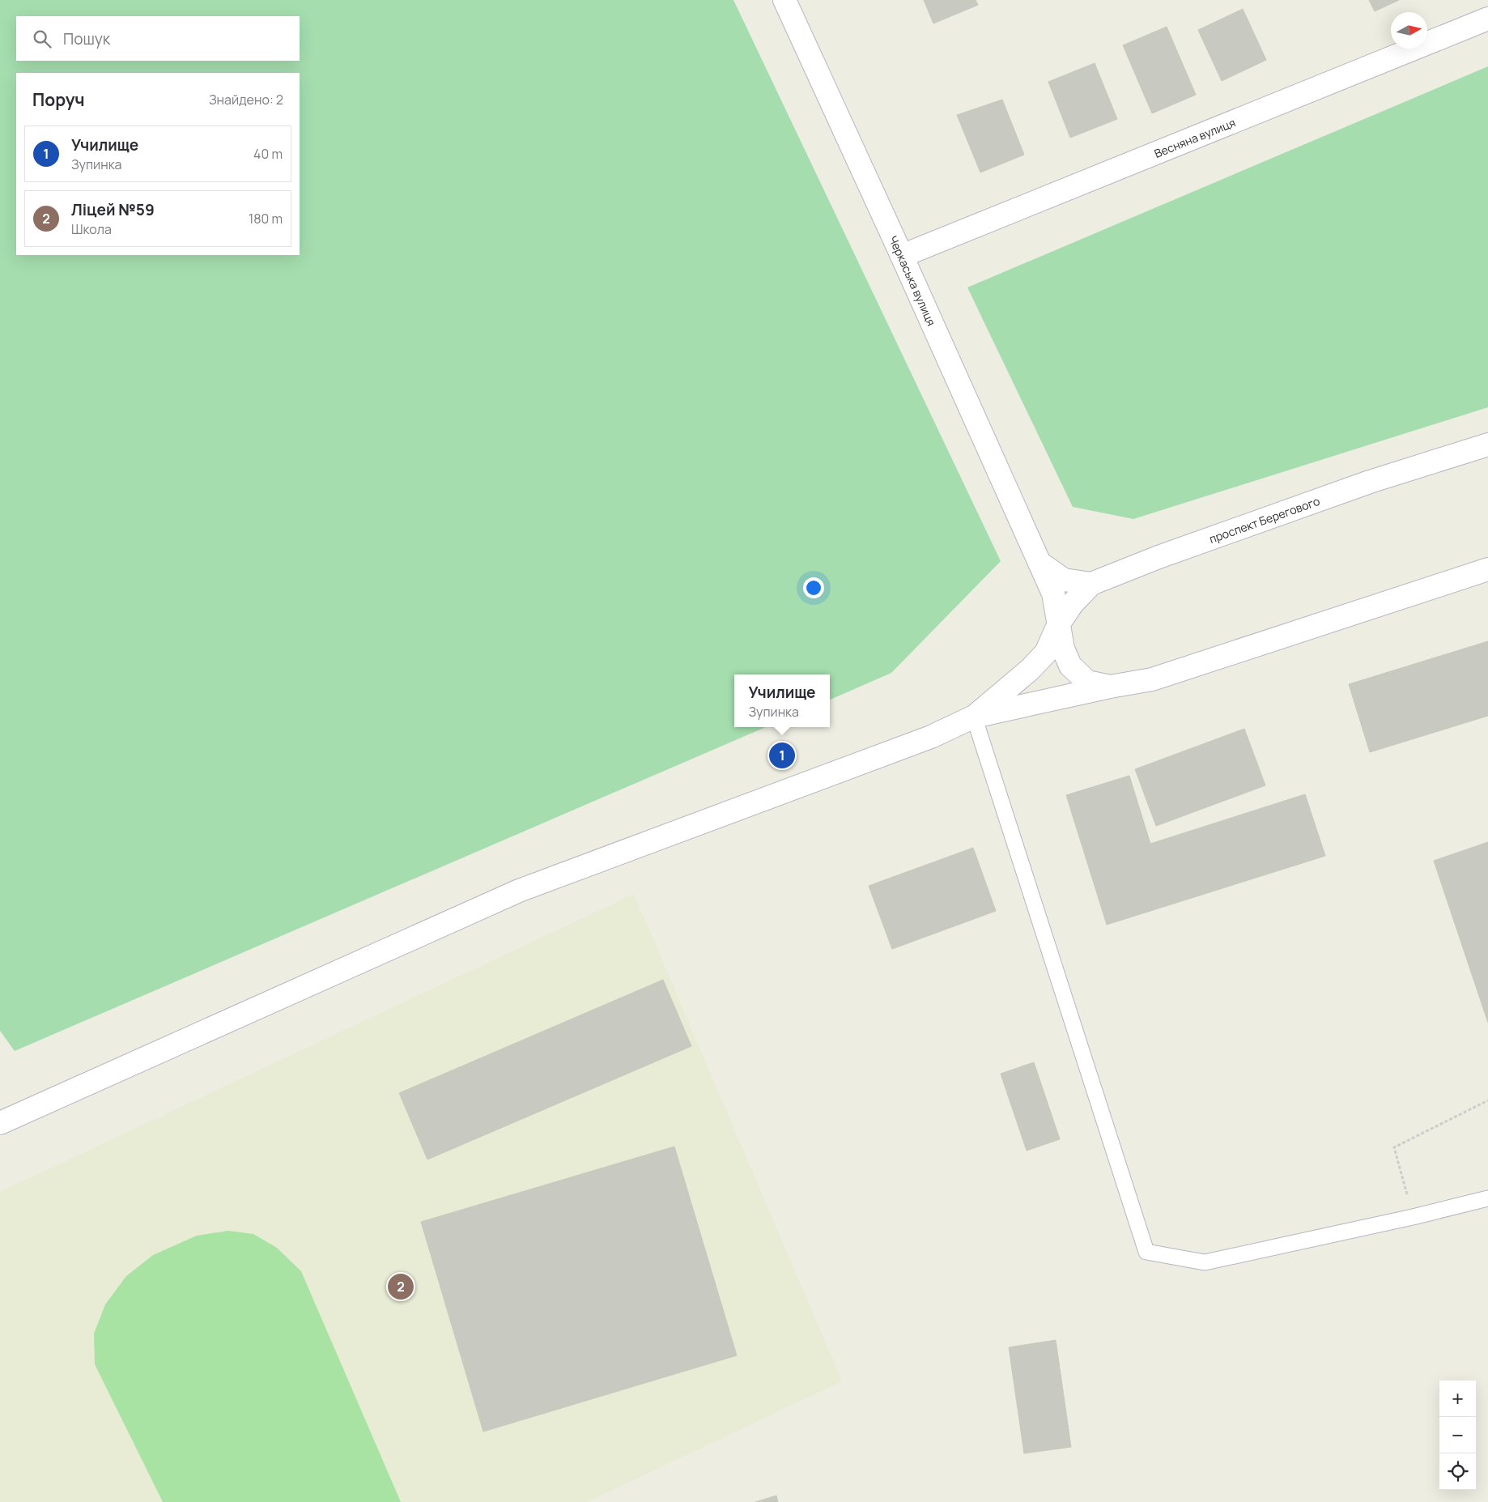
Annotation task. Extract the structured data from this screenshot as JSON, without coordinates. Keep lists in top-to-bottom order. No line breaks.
{"streets":{"street":["Весняна вулиця","Черкаська вулиця","проспект Берегового"]},"crossings":[["Весняна вулиця","Черкаська вулиця"],["Черкаська вулиця","проспект Берегового"]],"north":"right","page":{"search":"Пошук","heading":["Поруч","Знайдено: 2"],"list":[{"mark":"1","name":"Училище","note":"Зупинка","value":"40 m"},{"mark":"2","name":"Ліцей №59","note":"Школа","value":"180 m"}],"popup":["Училище","Зупинка"],"pins":["1","2"],"map_buttons":["+","−"]}}
